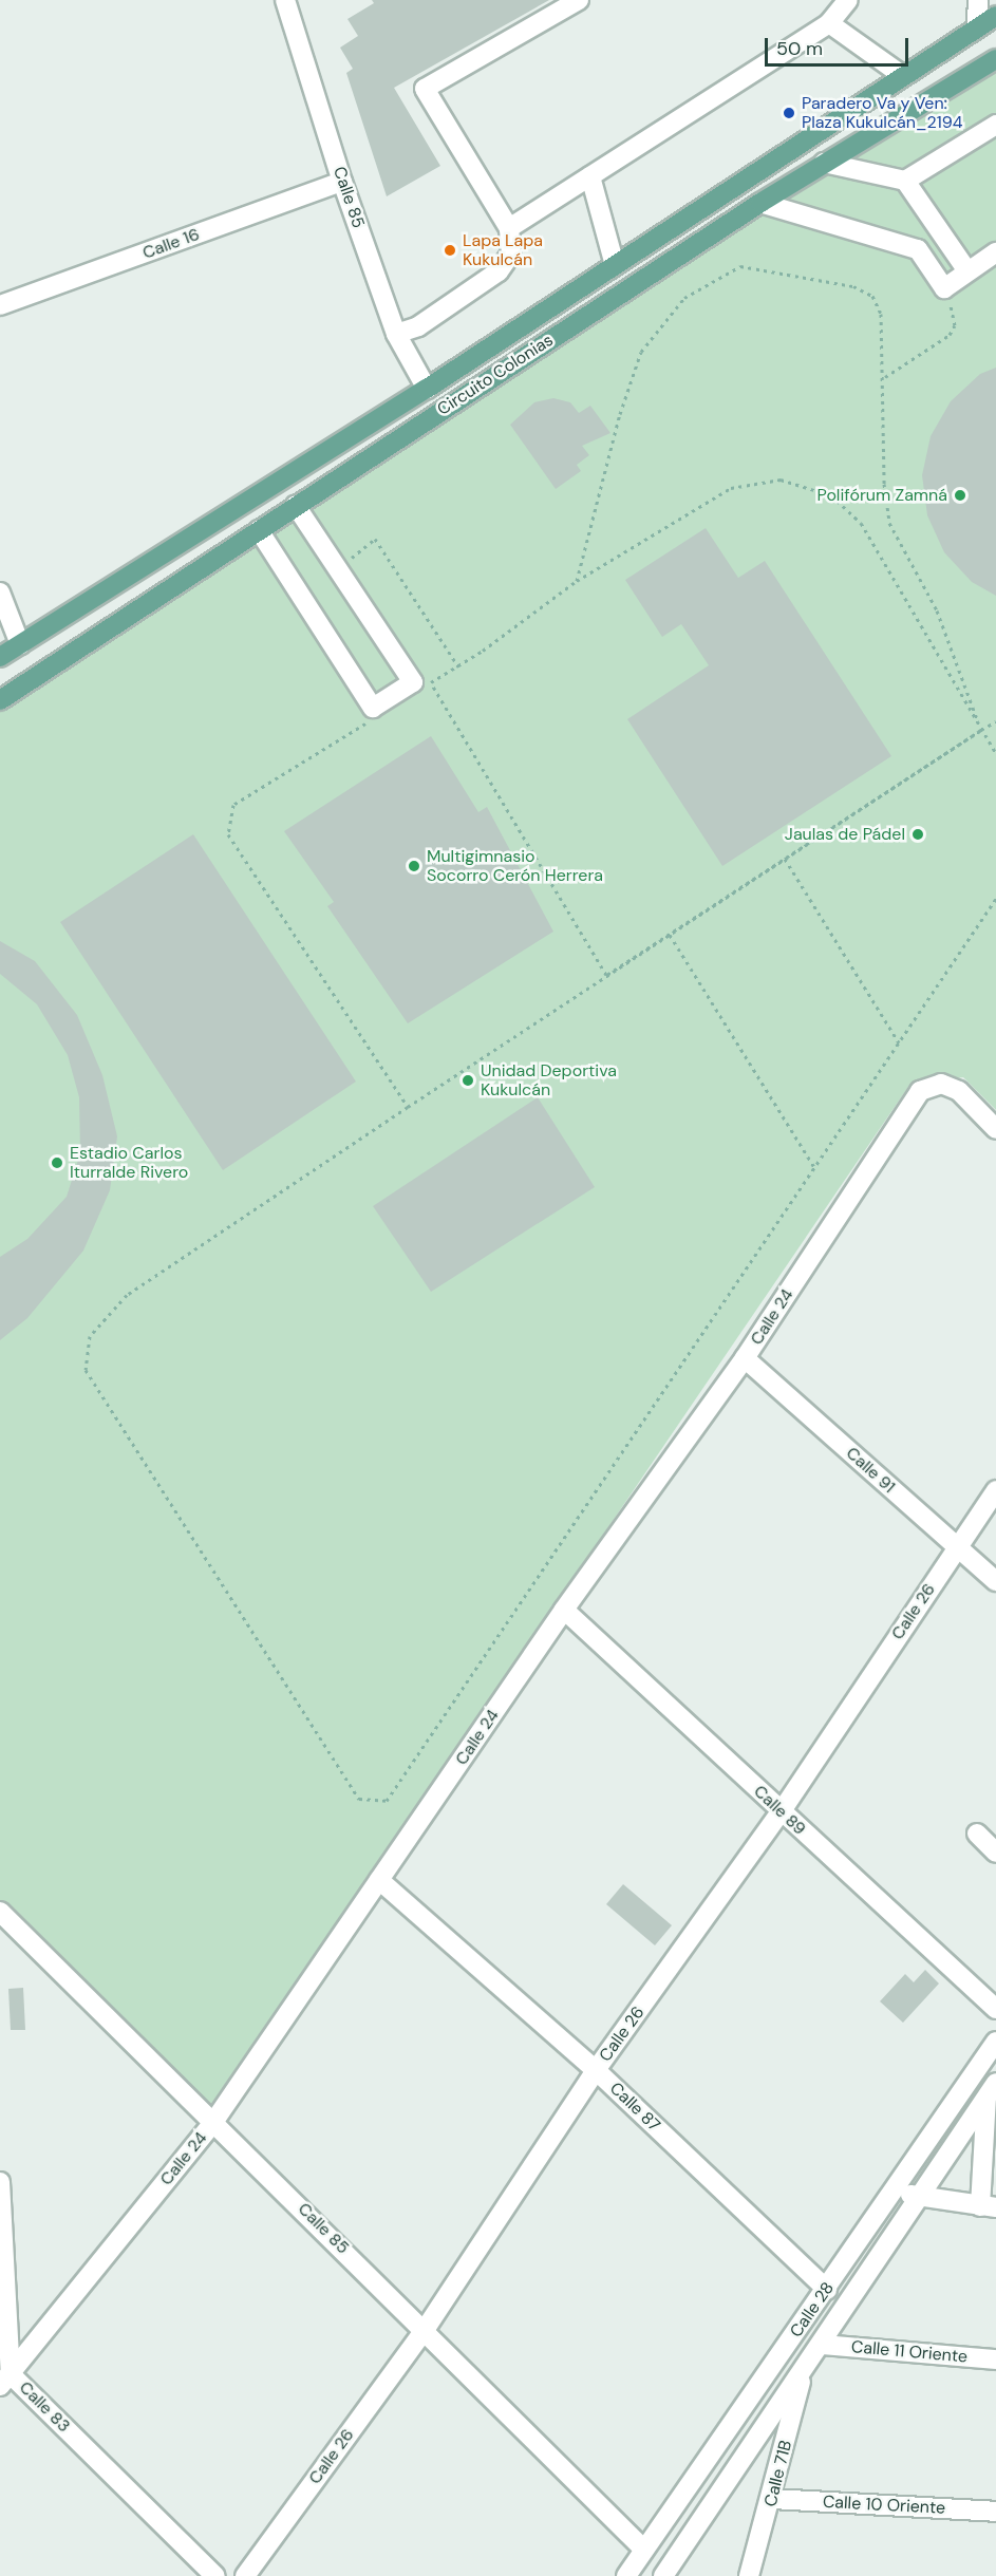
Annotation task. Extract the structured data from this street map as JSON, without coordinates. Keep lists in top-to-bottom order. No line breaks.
{"streets":{"main road":["Circuito Colonias"],"street":["Calle 85","Calle 16","Calle 24","Calle 91","Calle 26","Calle 89","Calle 87","Calle 28","Calle 11 Oriente","Calle 83","Calle 71B","Calle 10 Oriente"]},"crossings":[["Calle 85","Calle 16"],["Calle 85","Circuito Colonias"],["Calle 85","Calle 24"],["Calle 85","Calle 26"],["Calle 85","Calle 28"],["Calle 24","Calle 91"],["Calle 24","Calle 89"],["Calle 24","Calle 87"],["Calle 24","Calle 83"],["Calle 91","Calle 26"],["Calle 26","Calle 89"],["Calle 26","Calle 87"],["Calle 87","Calle 28"],["Calle 28","Calle 11 Oriente"],["Calle 28","Calle 71B"],["Calle 71B","Calle 10 Oriente"]],"places":["Paradero Va y Ven: Plaza Kukulcán_2194","Lapa Lapa Kukulcán","Polifórum Zamná","Jaulas de Pádel","Multigimnasio Socorro Cerón Herrera","Unidad Deportiva Kukulcán","Estadio Carlos Iturralde Rivero"],"scale_bar":"50 m"}
